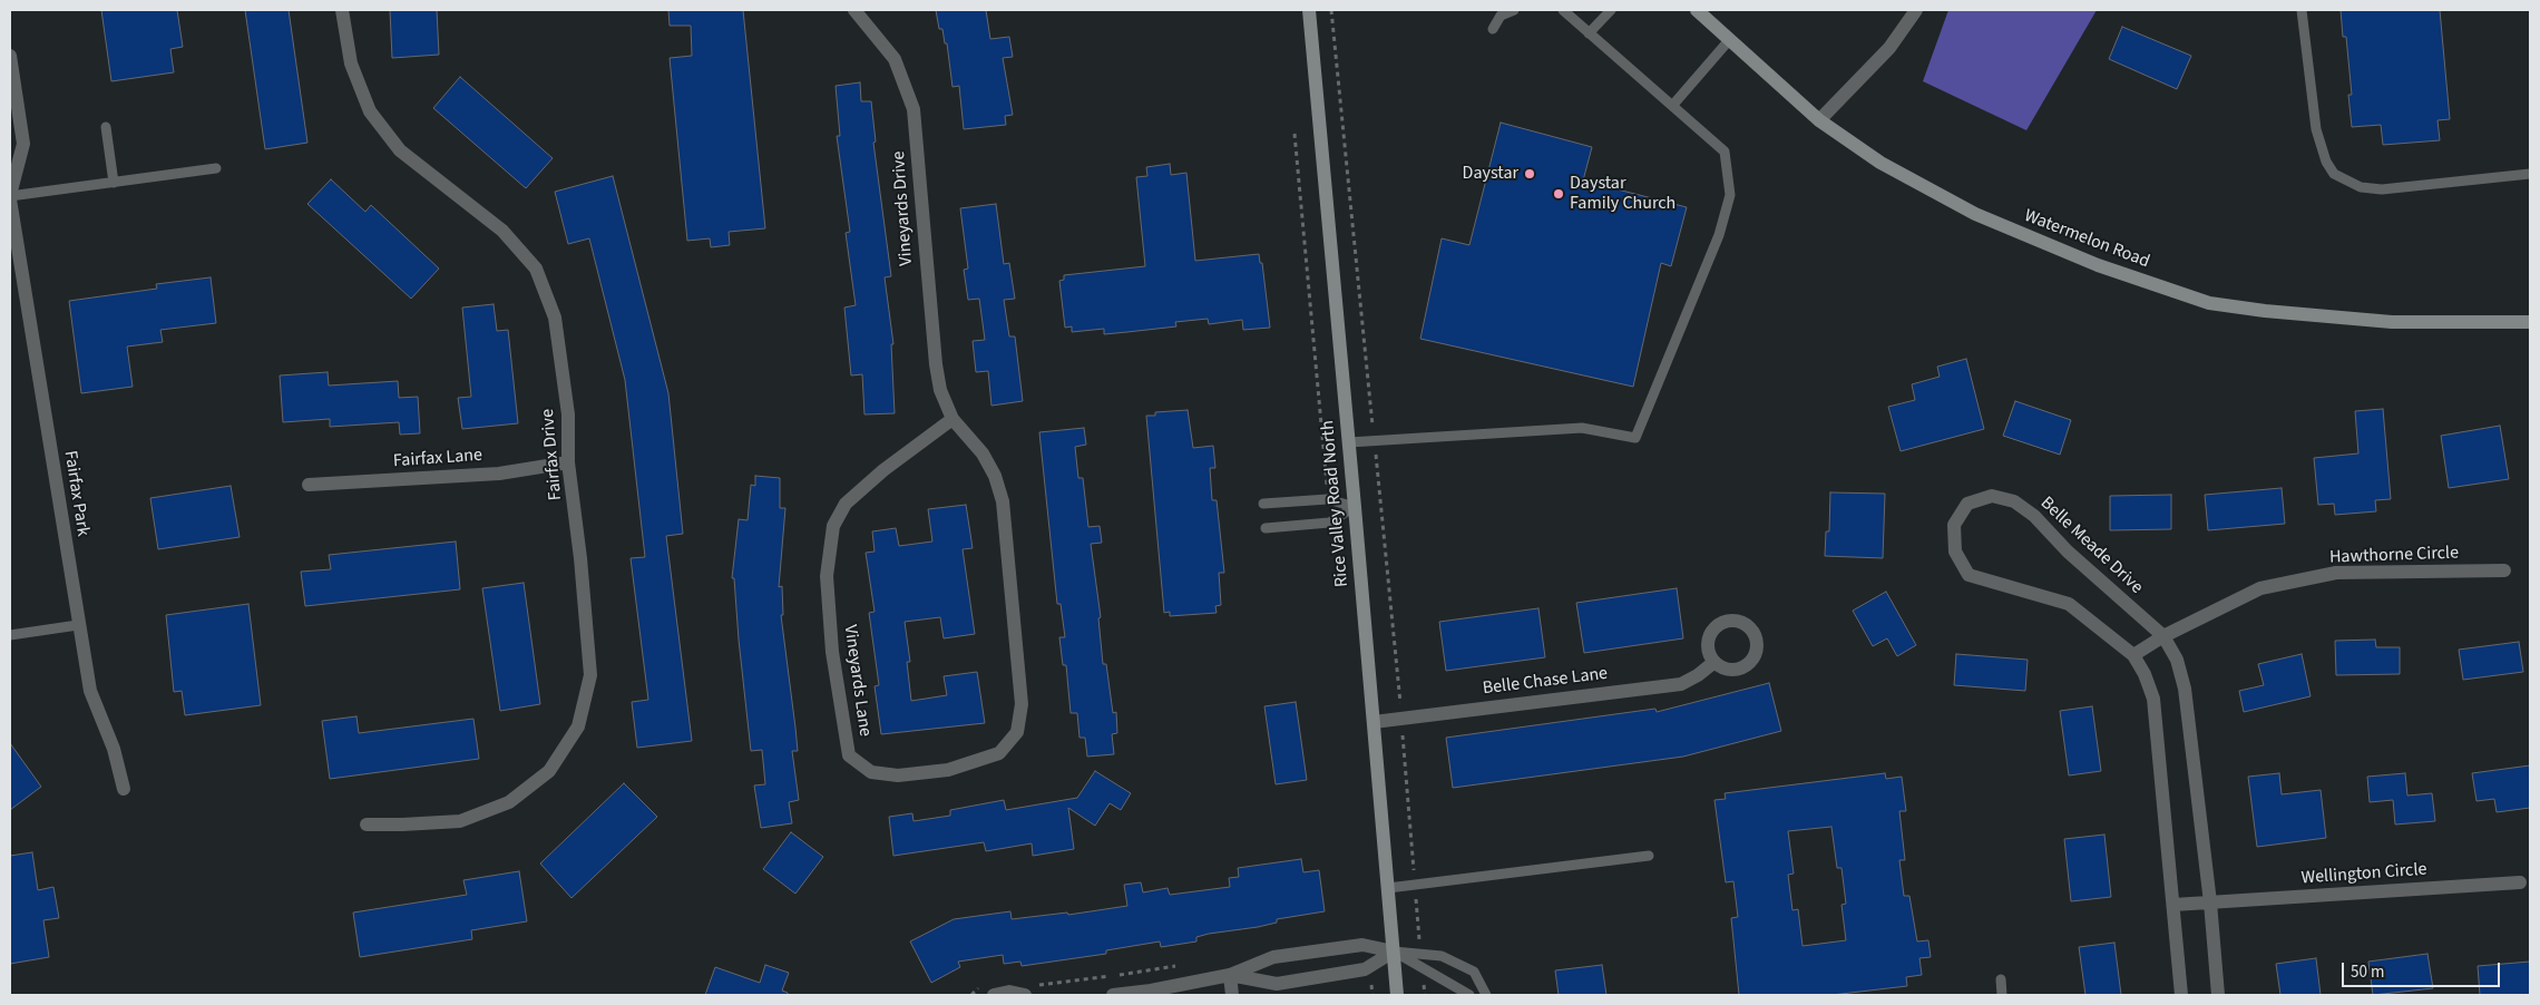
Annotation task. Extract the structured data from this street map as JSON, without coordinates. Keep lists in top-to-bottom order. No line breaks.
{"streets":{"street":["Vineyards Drive","Watermelon Road","Fairfax Drive","Fairfax Lane","Fairfax Park","Rice Valley Road North","Belle Meade Drive","Hawthorne Circle","Vineyards Lane","Belle Chase Lane","Wellington Circle"]},"crossings":[["Vineyards Drive","Vineyards Lane"],["Fairfax Drive","Fairfax Lane"],["Rice Valley Road North","Belle Chase Lane"],["Belle Meade Drive","Hawthorne Circle"],["Belle Meade Drive","Wellington Circle"]],"places":["Daystar","Daystar Family Church"],"scale_bar":"50 m"}
